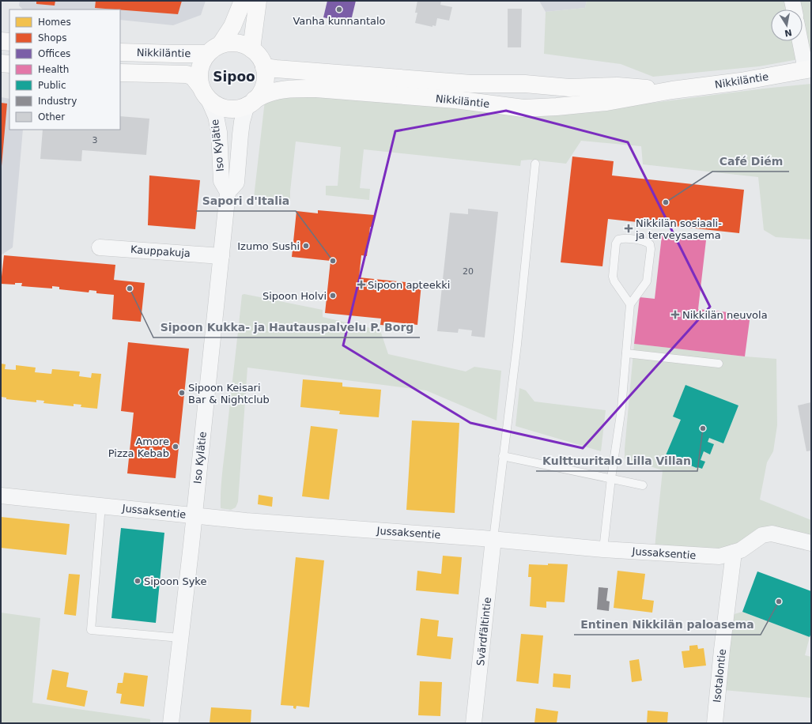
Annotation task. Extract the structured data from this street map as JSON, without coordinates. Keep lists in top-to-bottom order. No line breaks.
{"streets":{"street":["Nikkiläntie","Iso Kylätie","Kauppakuja","Jussaksentie","Svärdfältintie","Isotalontie"]},"crossings":[["Nikkiläntie","Iso Kylätie"],["Iso Kylätie","Kauppakuja"],["Iso Kylätie","Jussaksentie"],["Jussaksentie","Svärdfältintie"],["Jussaksentie","Isotalontie"]],"districts":["Sipoo"],"places":{"other":["Vanha kunnantalo","Café Diém","Izumo Sushi","Sapori d'Italia","Sipoon Kukka- ja Hautauspalvelu P. Borg","Sipoon Holvi","Sipoon Keisari Bar & Nightclub","Kulttuuritalo Lilla Villan","Amore Pizza Kebab","Sipoon Syke","Entinen Nikkilän paloasema"],"health":["Nikkilän sosiaali- ja terveysasema","Sipoon apteekki","Nikkilän neuvola"]},"house_numbers":["3","20"],"legend":["Homes","Shops","Offices","Health","Public","Industry","Other"],"north":"bottom"}
